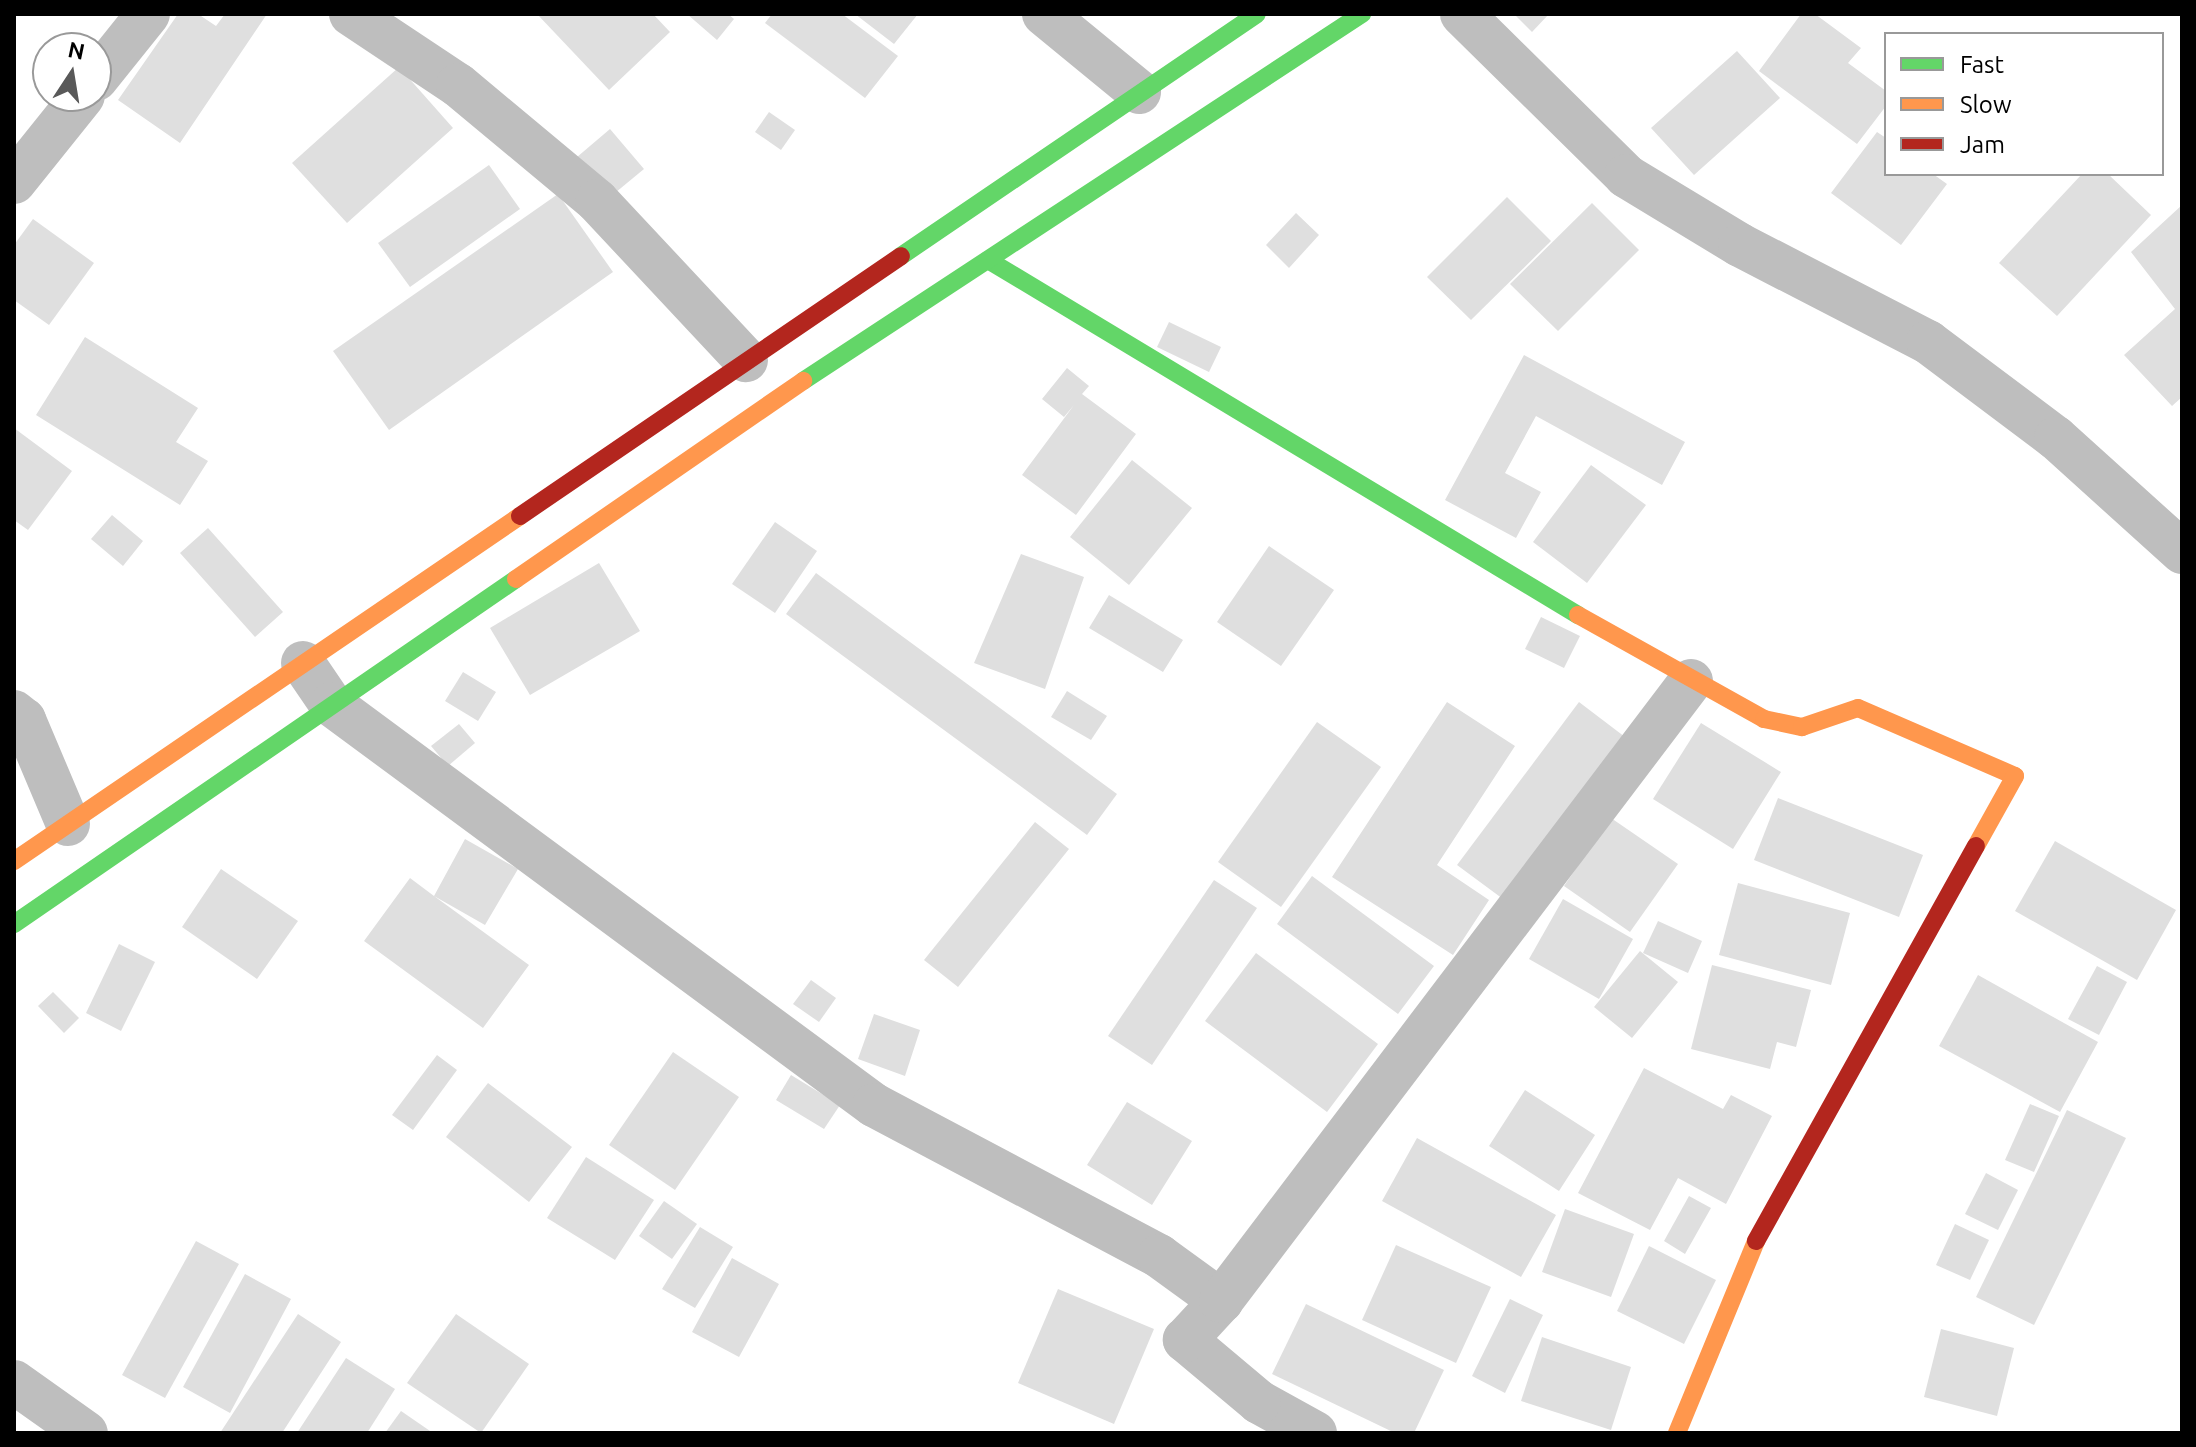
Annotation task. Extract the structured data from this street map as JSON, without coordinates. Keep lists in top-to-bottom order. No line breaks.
{"legend":["Fast","Slow","Jam"],"north":"top"}
